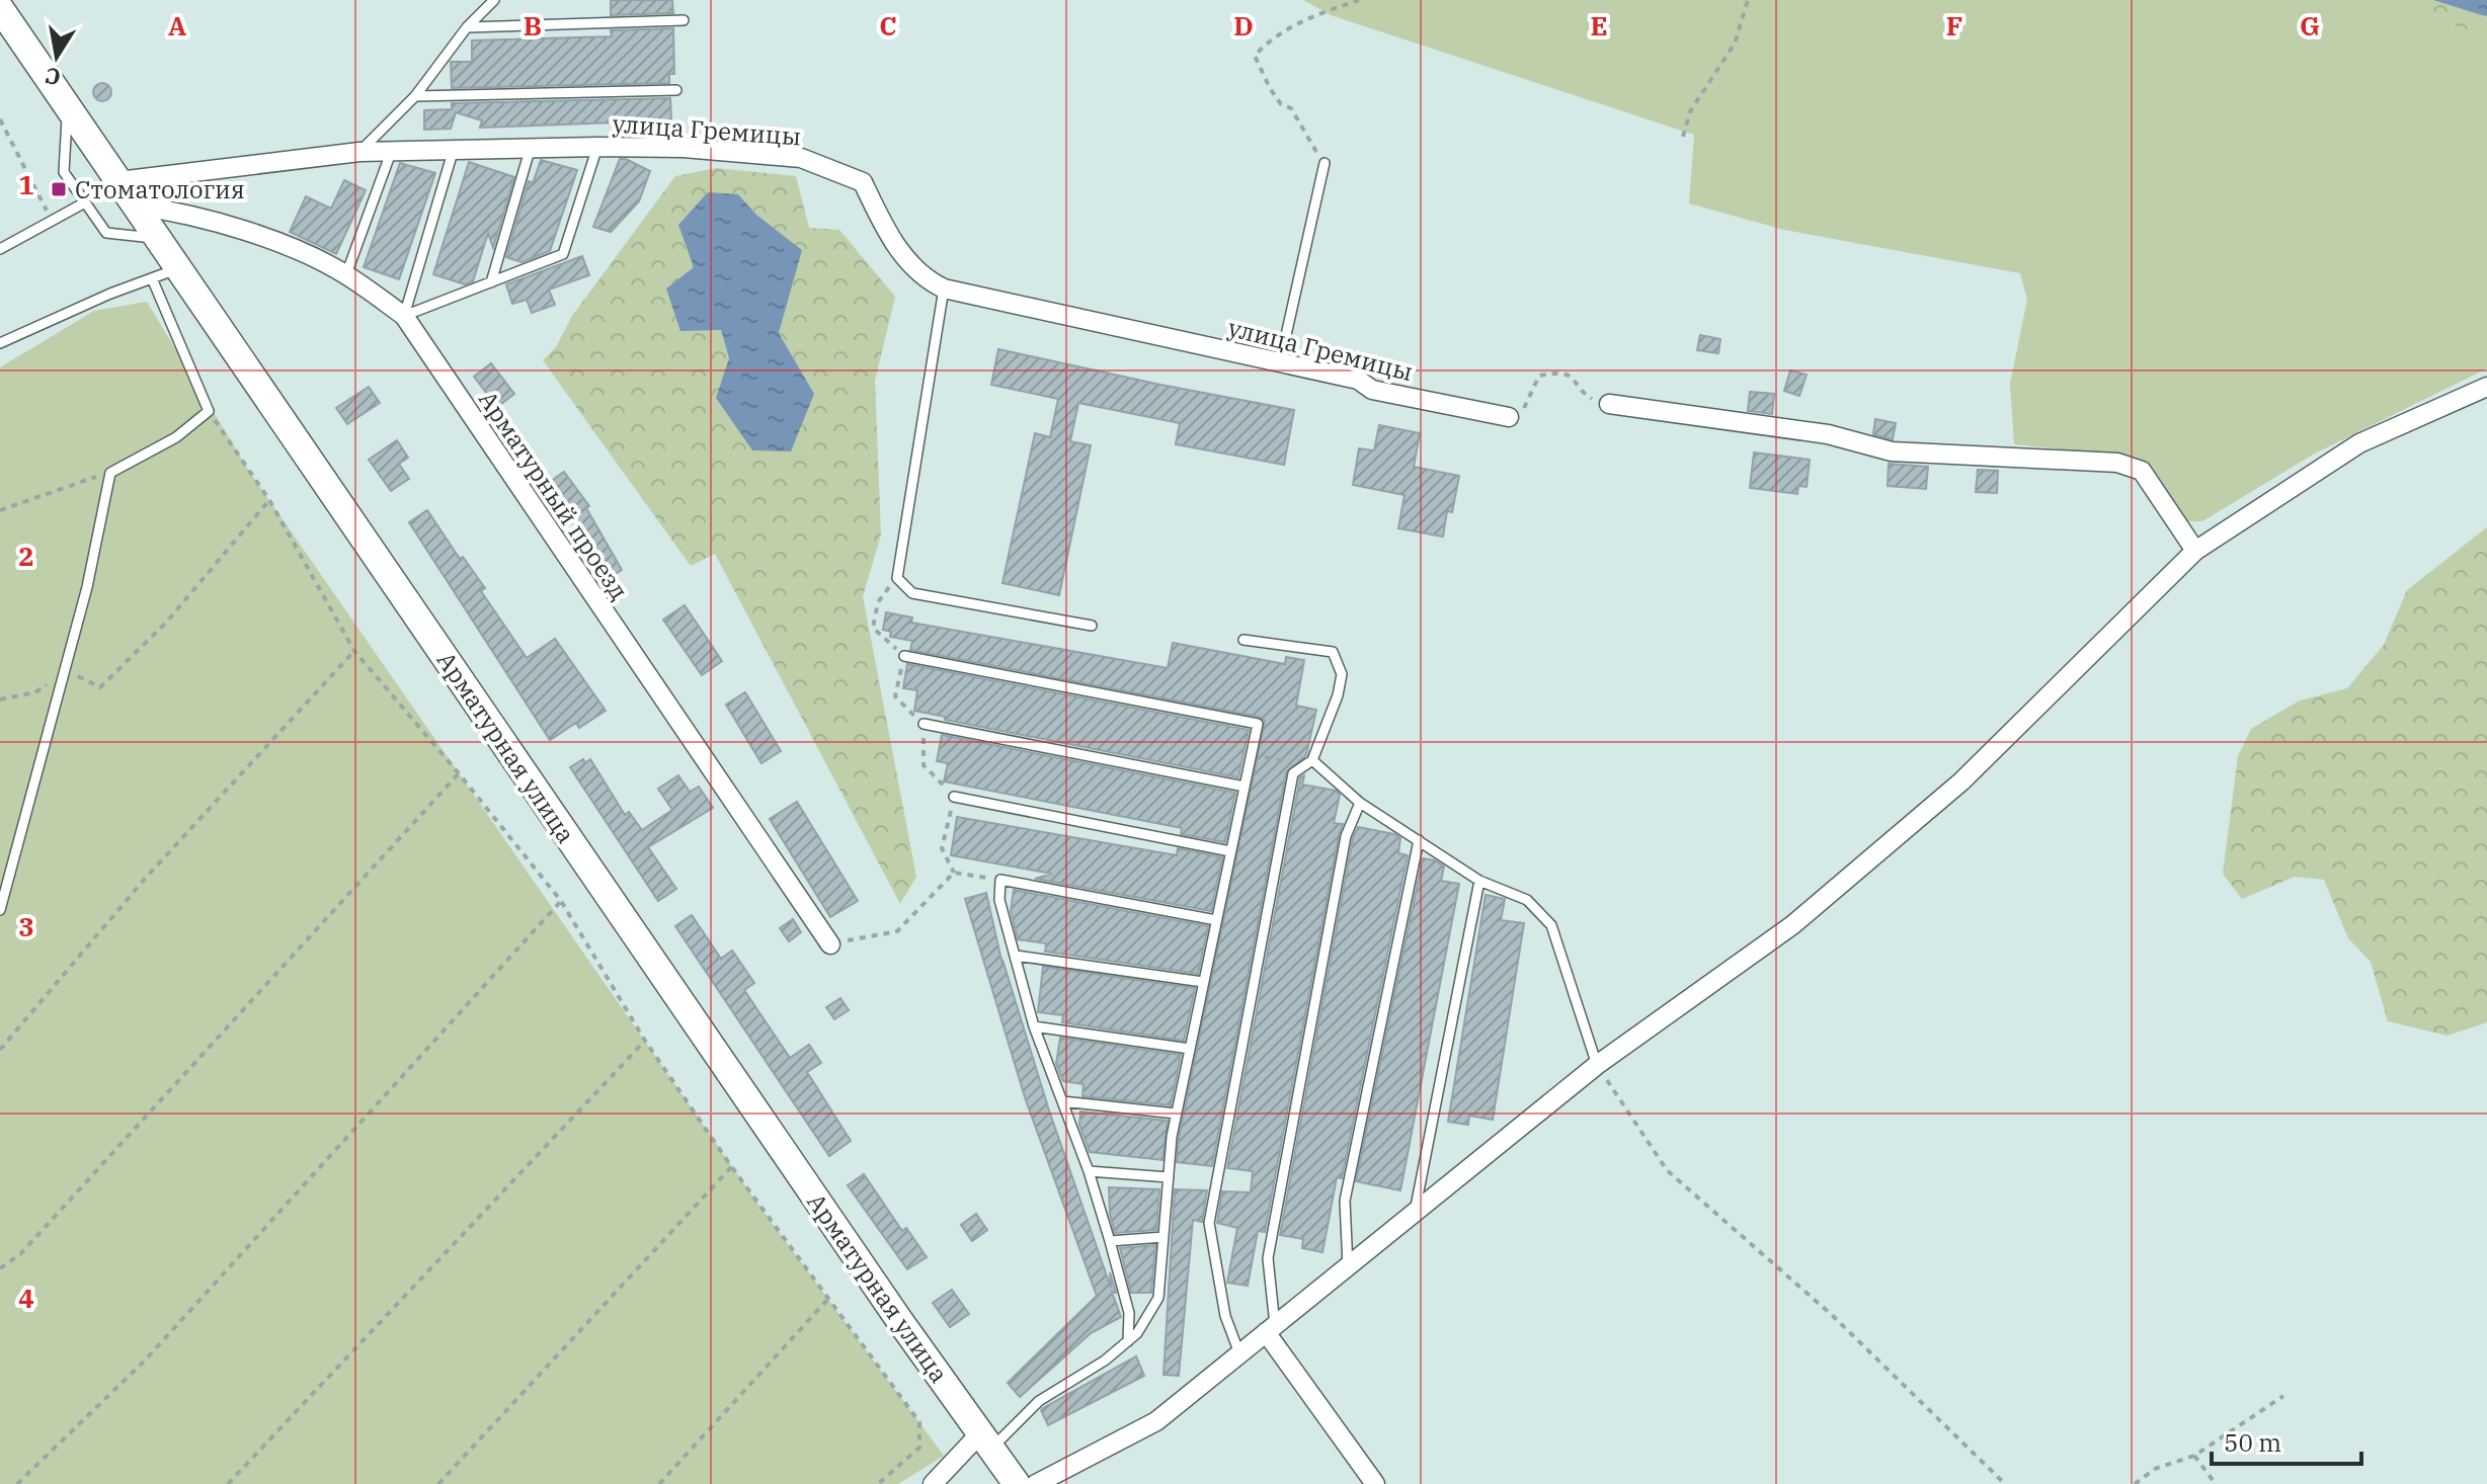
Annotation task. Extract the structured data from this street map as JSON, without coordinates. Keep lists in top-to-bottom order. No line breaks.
{"streets":{"street":["улица Гремицы","Арматурный проезд","Арматурная улица"]},"crossings":[["улица Гремицы","Арматурная улица"],["Арматурный проезд","Арматурная улица"]],"places":{"transit":["Стоматология"]},"scale_bar":"50 m","north":"bottom","grid":{"columns":["A","B","C","D","E","F","G"],"rows":["1","2","3","4"]}}
